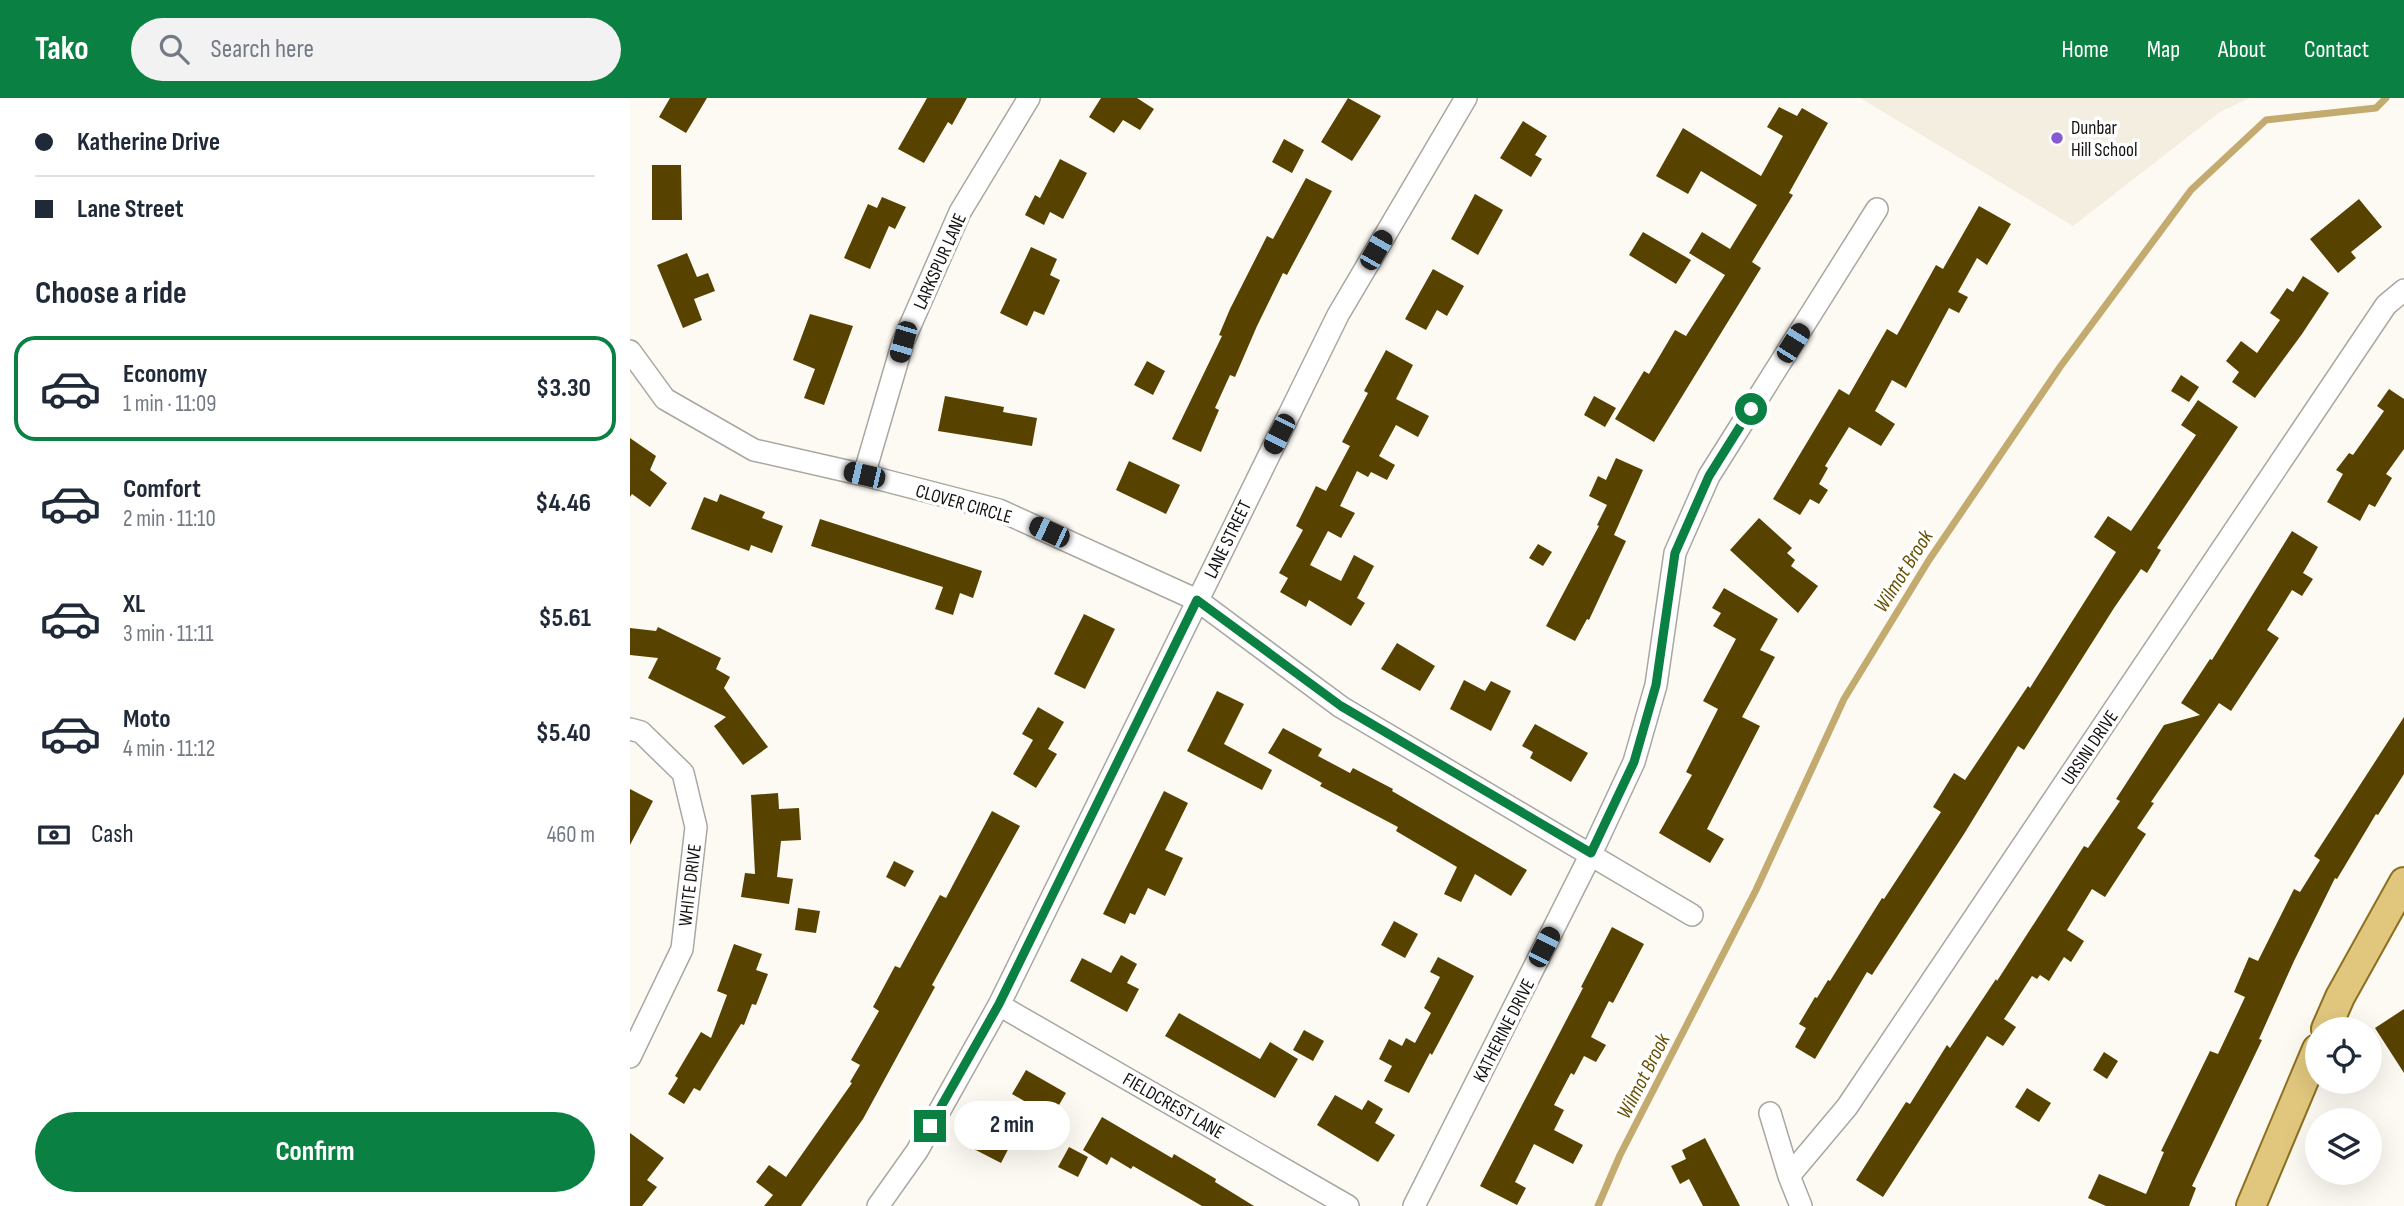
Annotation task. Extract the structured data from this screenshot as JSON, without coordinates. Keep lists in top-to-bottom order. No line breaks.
{"streets":{"street":["LARKSPUR LANE","CLOVER CIRCLE","LANE STREET","URSINI DRIVE","WHITE DRIVE","KATHERINE DRIVE","FIELDCREST LANE"]},"crossings":[["LARKSPUR LANE","CLOVER CIRCLE"],["CLOVER CIRCLE","LANE STREET"],["CLOVER CIRCLE","KATHERINE DRIVE"],["LANE STREET","FIELDCREST LANE"]],"water":["Wilmot Brook"],"places":["Dunbar Hill School"],"page":{"header":"Tako","search":"Search here","nav":["Home","Map","About","Contact"],"banner":["Katherine Drive","Lane Street"],"heading":"Choose a ride","list":[{"name":"Economy","note":"1 min · 11:09","value":"$3.30"},{"name":"Comfort","note":"2 min · 11:10","value":"$4.46"},{"name":"XL","note":"3 min · 11:11","value":"$5.61"},{"name":"Moto","note":"4 min · 11:12","value":"$5.40"}],"pay":["Cash","460 m"],"buttons":"Confirm","bubble":"2 min"}}
